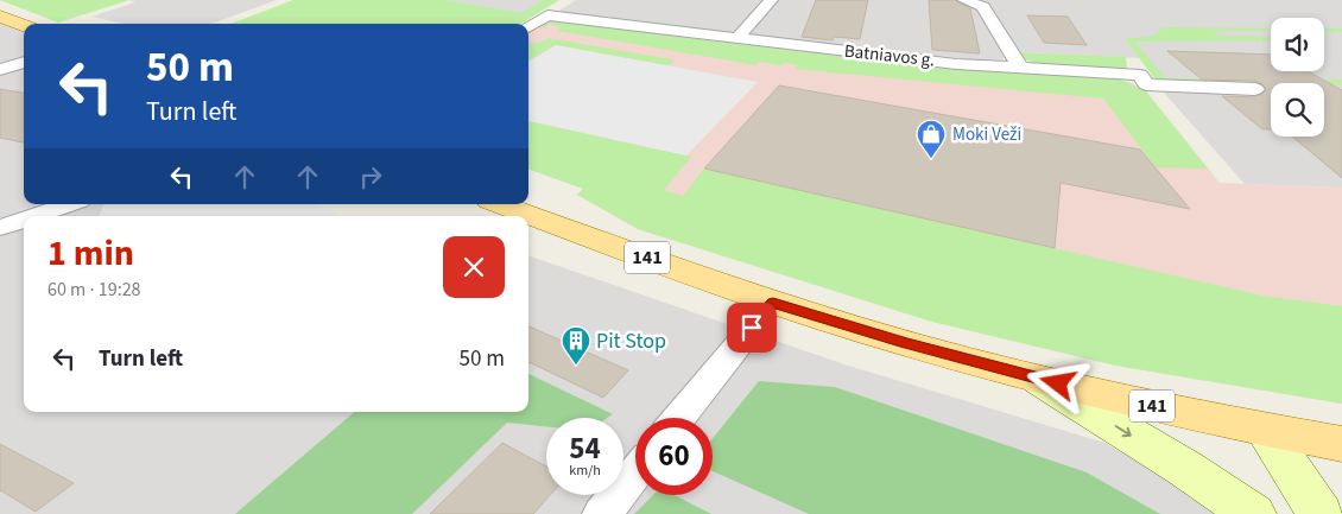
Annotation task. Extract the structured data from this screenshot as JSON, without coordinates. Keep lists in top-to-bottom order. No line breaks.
{"streets":{"main road":["141"],"street":["Batniavos g."]},"places":{"shop":["Moki Veži"],"building":["Pit Stop"]},"page":{"turn":["50 m","Turn left"],"heading":["1 min","60 m · 19:28"],"list":[{"name":"Turn left","value":"50 m"}],"speed":"54 km/h","limit":"60"}}
